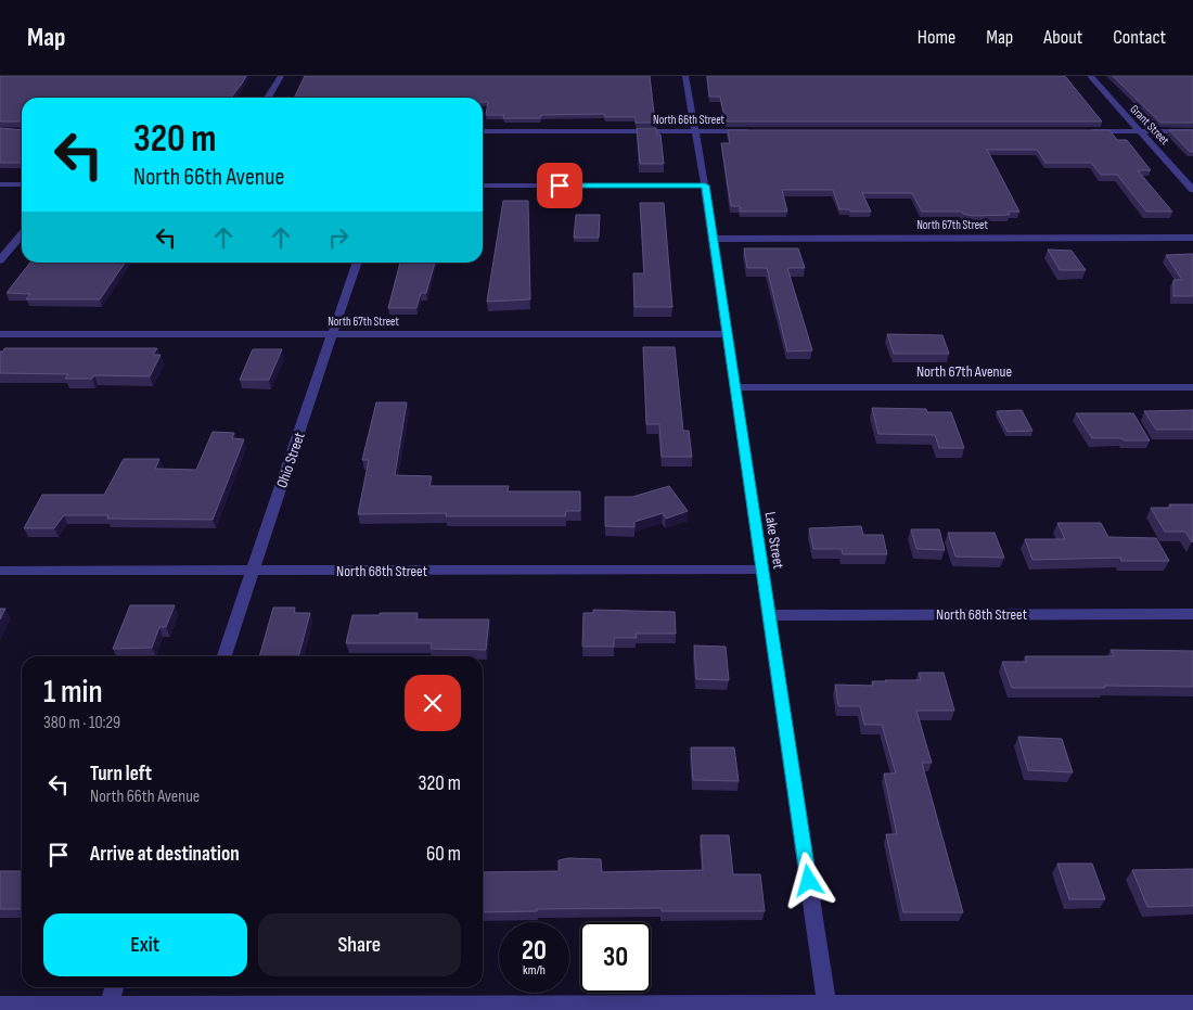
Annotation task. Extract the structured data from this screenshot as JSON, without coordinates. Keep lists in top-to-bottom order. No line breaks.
{"streets":{"street":["North 66th Street","Grant Street","North 67th Street","North 67th Avenue","Ohio Street","Lake Street","North 68th Street"]},"crossings":[["North 66th Street","Lake Street"],["North 67th Street","Ohio Street"],["North 67th Street","Lake Street"],["North 67th Avenue","Lake Street"],["Ohio Street","North 68th Street"],["Lake Street","North 68th Street"]],"page":{"header":"Map","nav":["Home","Map","About","Contact"],"turn":["320 m","North 66th Avenue"],"heading":["1 min","380 m · 10:29"],"list":[{"name":"Turn left","note":"North 66th Avenue","value":"320 m"},{"name":"Arrive at destination","value":"60 m"}],"buttons":["Exit","Share"],"speed":"20 km/h","limit":"30"}}
